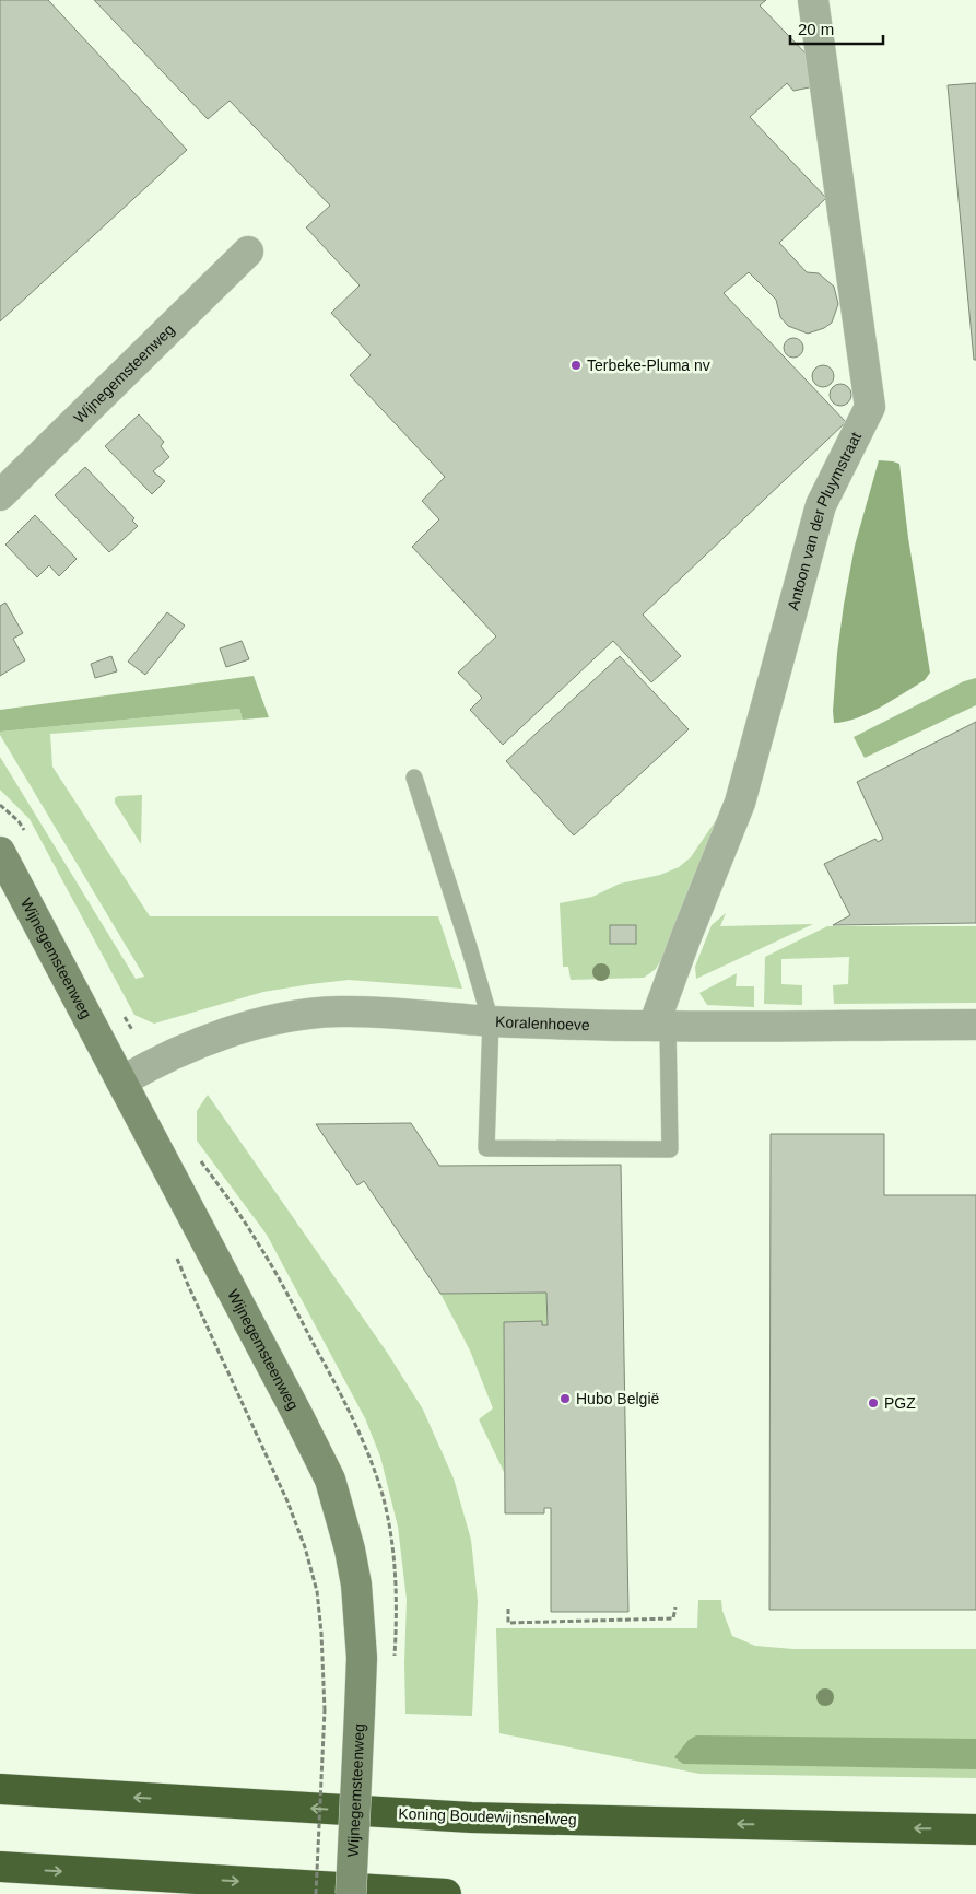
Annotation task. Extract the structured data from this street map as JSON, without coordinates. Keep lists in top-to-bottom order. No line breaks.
{"streets":{"highway":["Koning Boudewijnsnelweg"],"street":["Wijnegemsteenweg","Antoon van der Pluymstraat","Koralenhoeve"]},"crossings":[["Wijnegemsteenweg","Koralenhoeve"],["Antoon van der Pluymstraat","Koralenhoeve"]],"places":["Terbeke-Pluma nv","Hubo België","PGZ"],"scale_bar":"20 m"}
